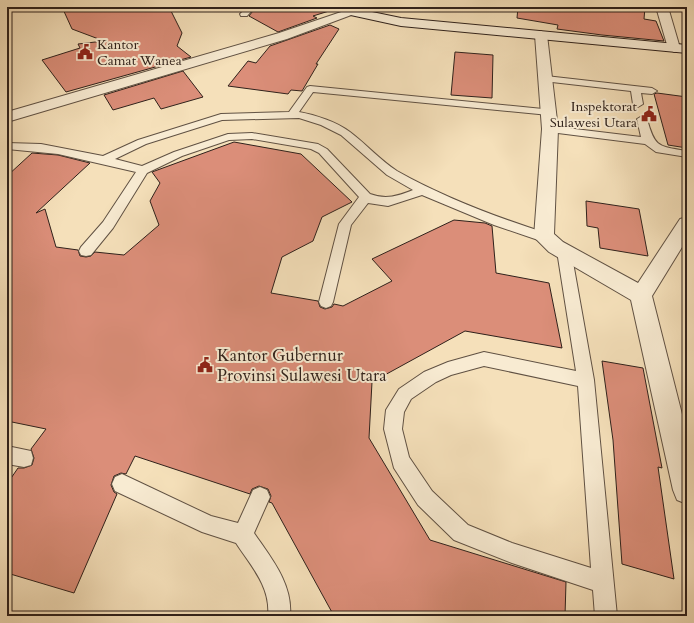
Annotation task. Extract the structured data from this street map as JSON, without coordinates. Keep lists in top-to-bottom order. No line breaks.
{"places":{"public building":["Kantor Camat Wanea","Inspektorat Sulawesi Utara","Kantor Gubernur Provinsi Sulawesi Utara"]}}
